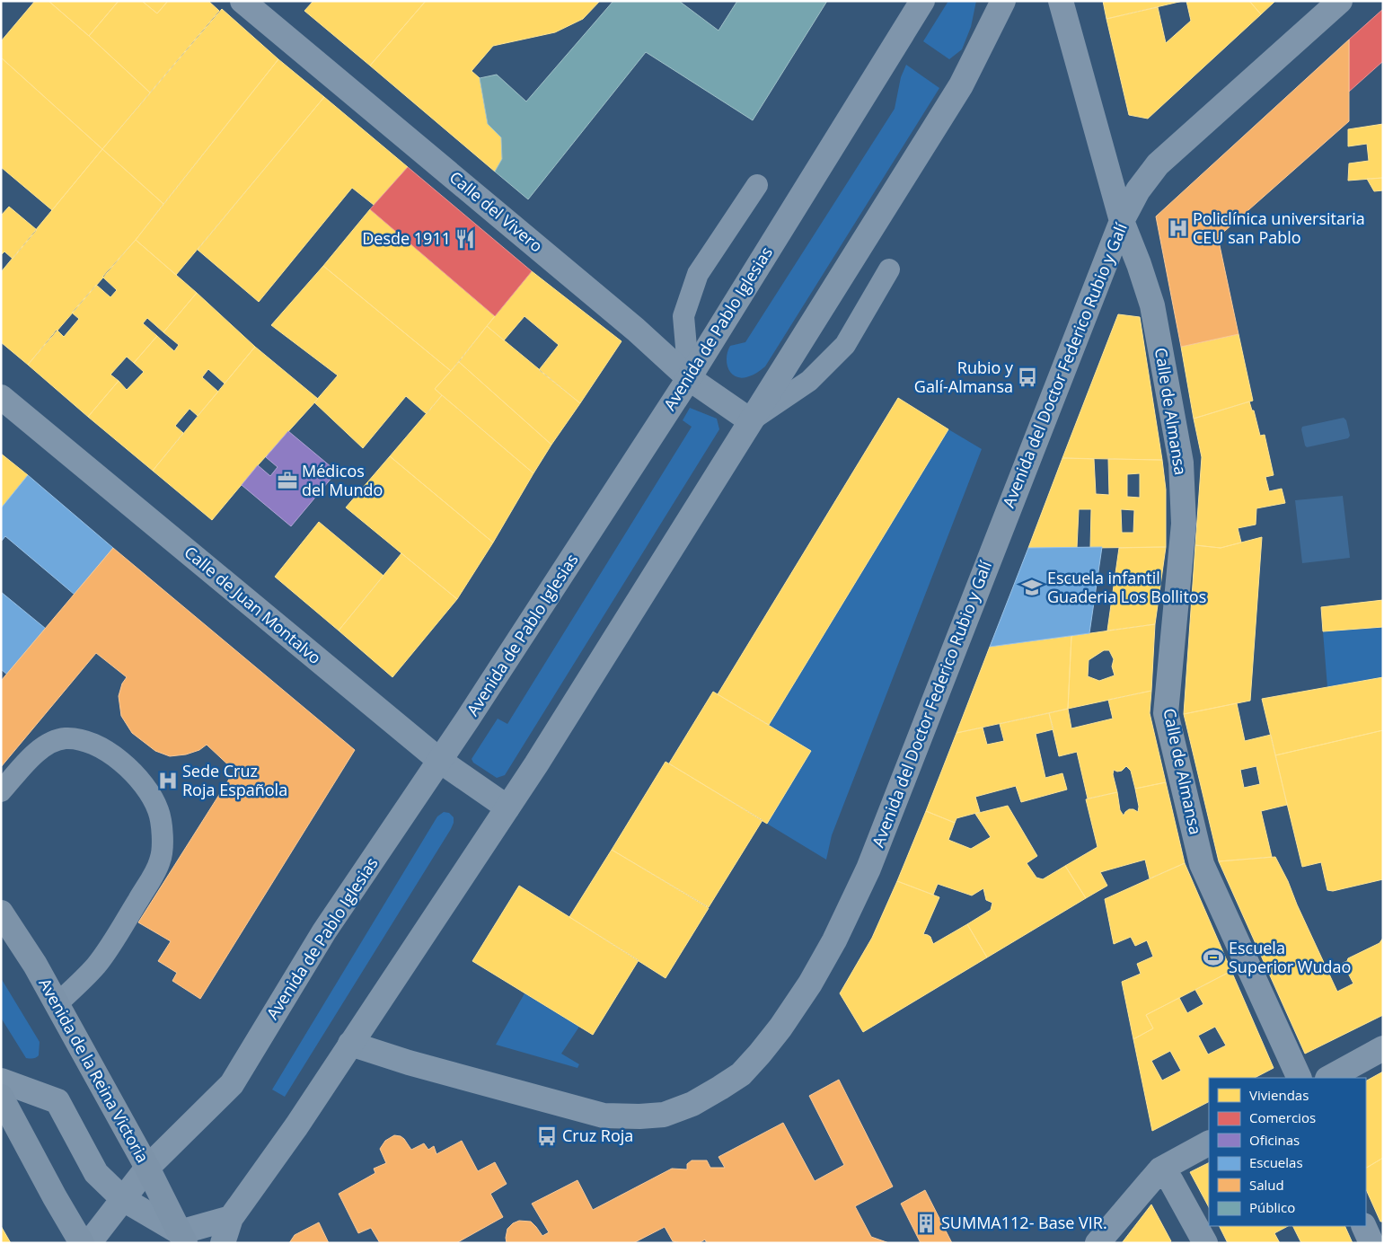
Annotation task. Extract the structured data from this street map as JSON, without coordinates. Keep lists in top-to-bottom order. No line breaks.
{"streets":{"main road":["Avenida de la Reina Victoria"],"street":["Calle del Vivero","Avenida de Pablo Iglesias","Avenida del Doctor Federico Rubio y Galí","Calle de Almansa","Calle de Juan Montalvo"]},"crossings":[["Calle del Vivero","Avenida de Pablo Iglesias"],["Avenida de Pablo Iglesias","Calle de Juan Montalvo"],["Avenida de Pablo Iglesias","Avenida de la Reina Victoria"],["Avenida del Doctor Federico Rubio y Galí","Calle de Almansa"]],"places":{"hospital":["Policlínica universitaria CEU san Pablo","Sede Cruz Roja Española"],"restaurant":["Desde 1911"],"bus stop":["Rubio y Galí-Almansa","Cruz Roja"],"office":["Médicos del Mundo"],"school or university":["Escuela infantil Guaderia Los Bollitos"],"sports":["Escuela Superior Wudao"],"building":["SUMMA112- Base VIR."]},"legend":["Viviendas","Comercios","Oficinas","Escuelas","Salud","Público"]}
